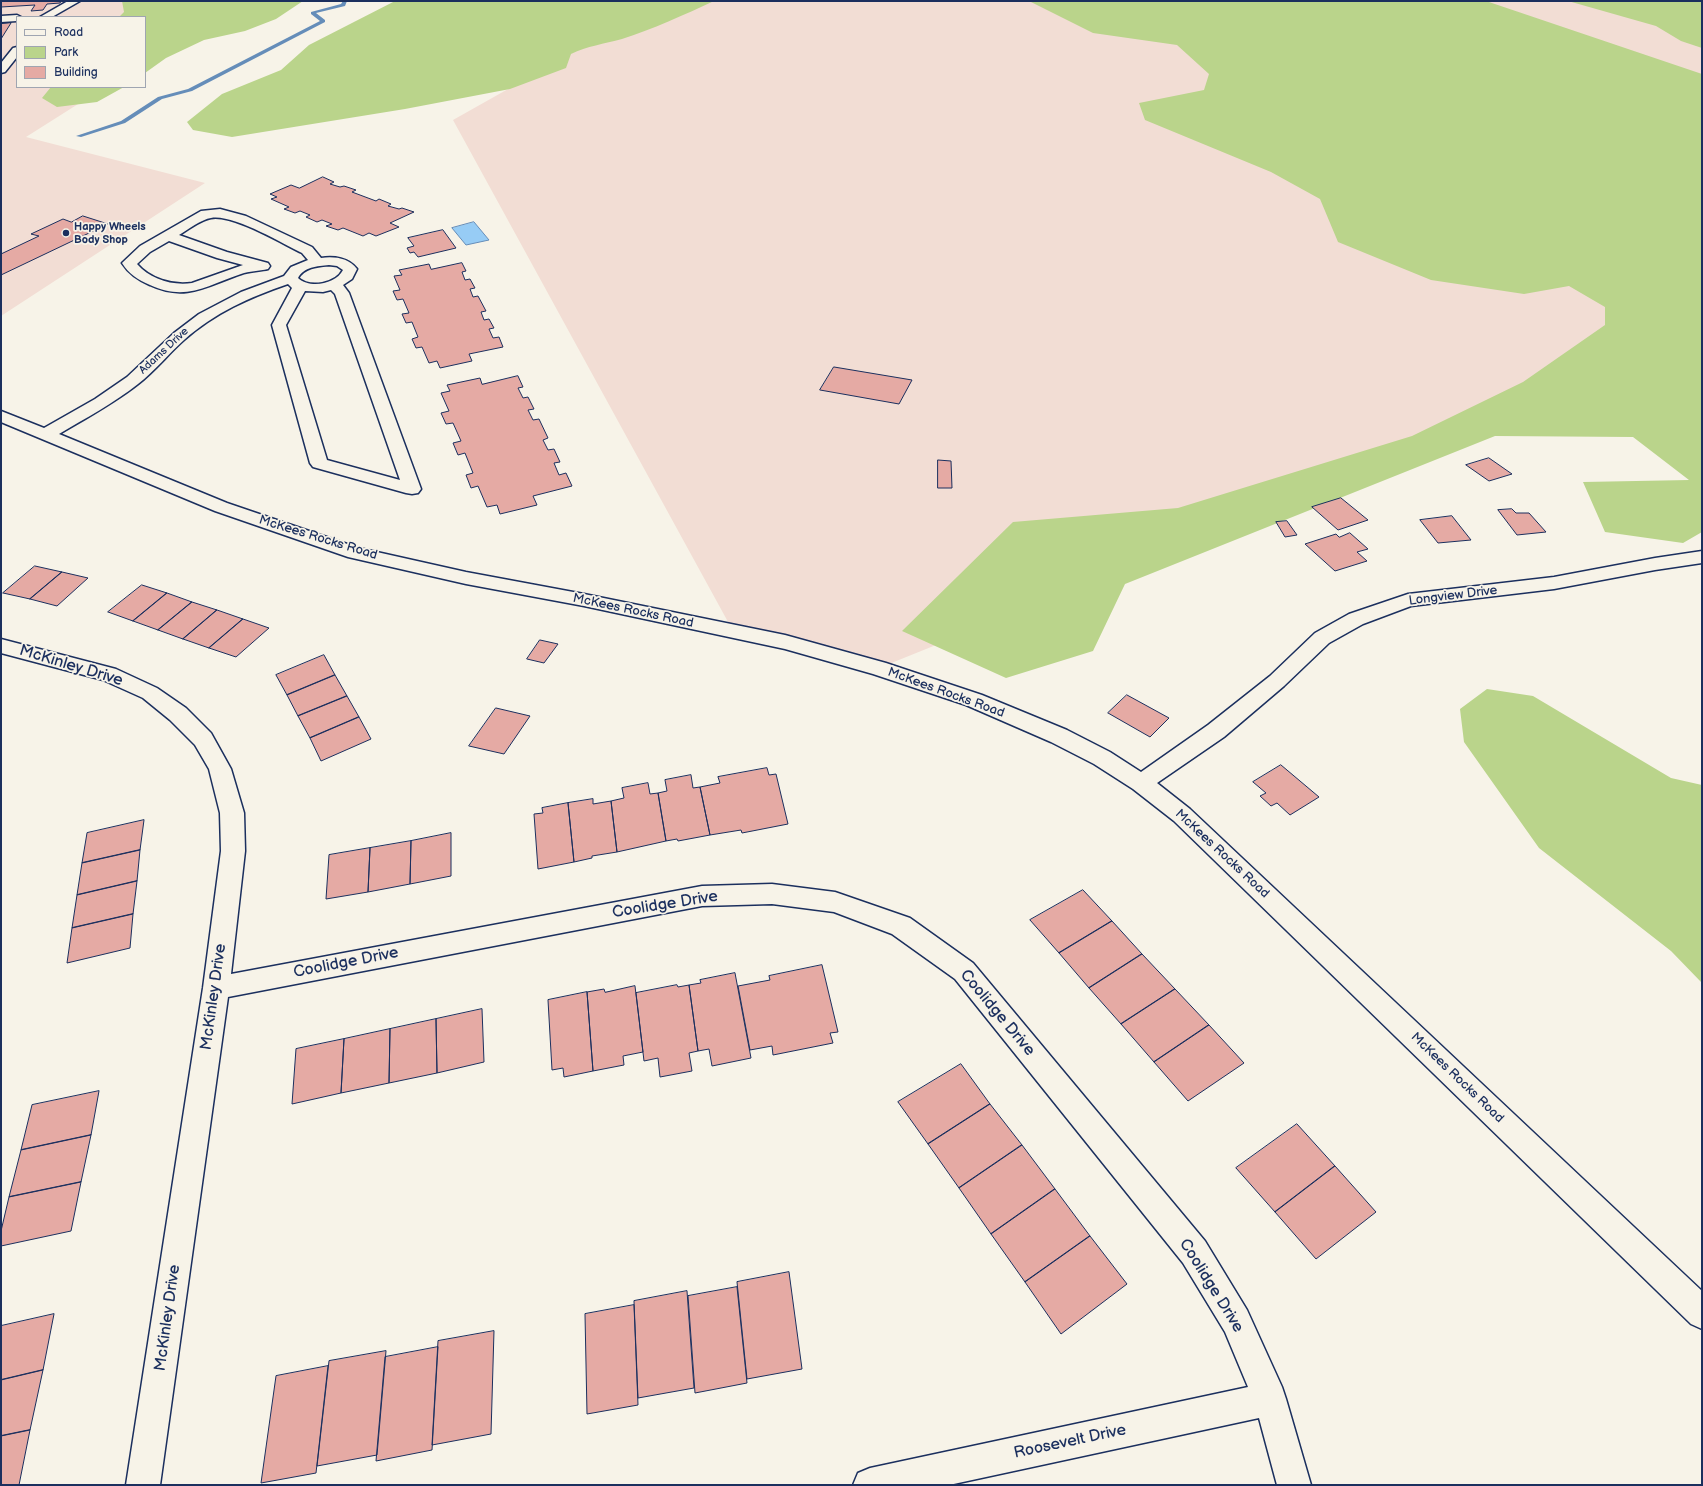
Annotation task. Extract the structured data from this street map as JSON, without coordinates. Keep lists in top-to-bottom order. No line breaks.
{"streets":{"street":["Adams Drive","McKees Rocks Road","Longview Drive","McKinley Drive","Coolidge Drive","Roosevelt Drive"]},"crossings":[["Adams Drive","McKees Rocks Road"],["McKees Rocks Road","Longview Drive"],["McKinley Drive","Coolidge Drive"],["Coolidge Drive","Roosevelt Drive"]],"places":["Happy Wheels Body Shop"],"legend":["Road","Park","Building"]}
